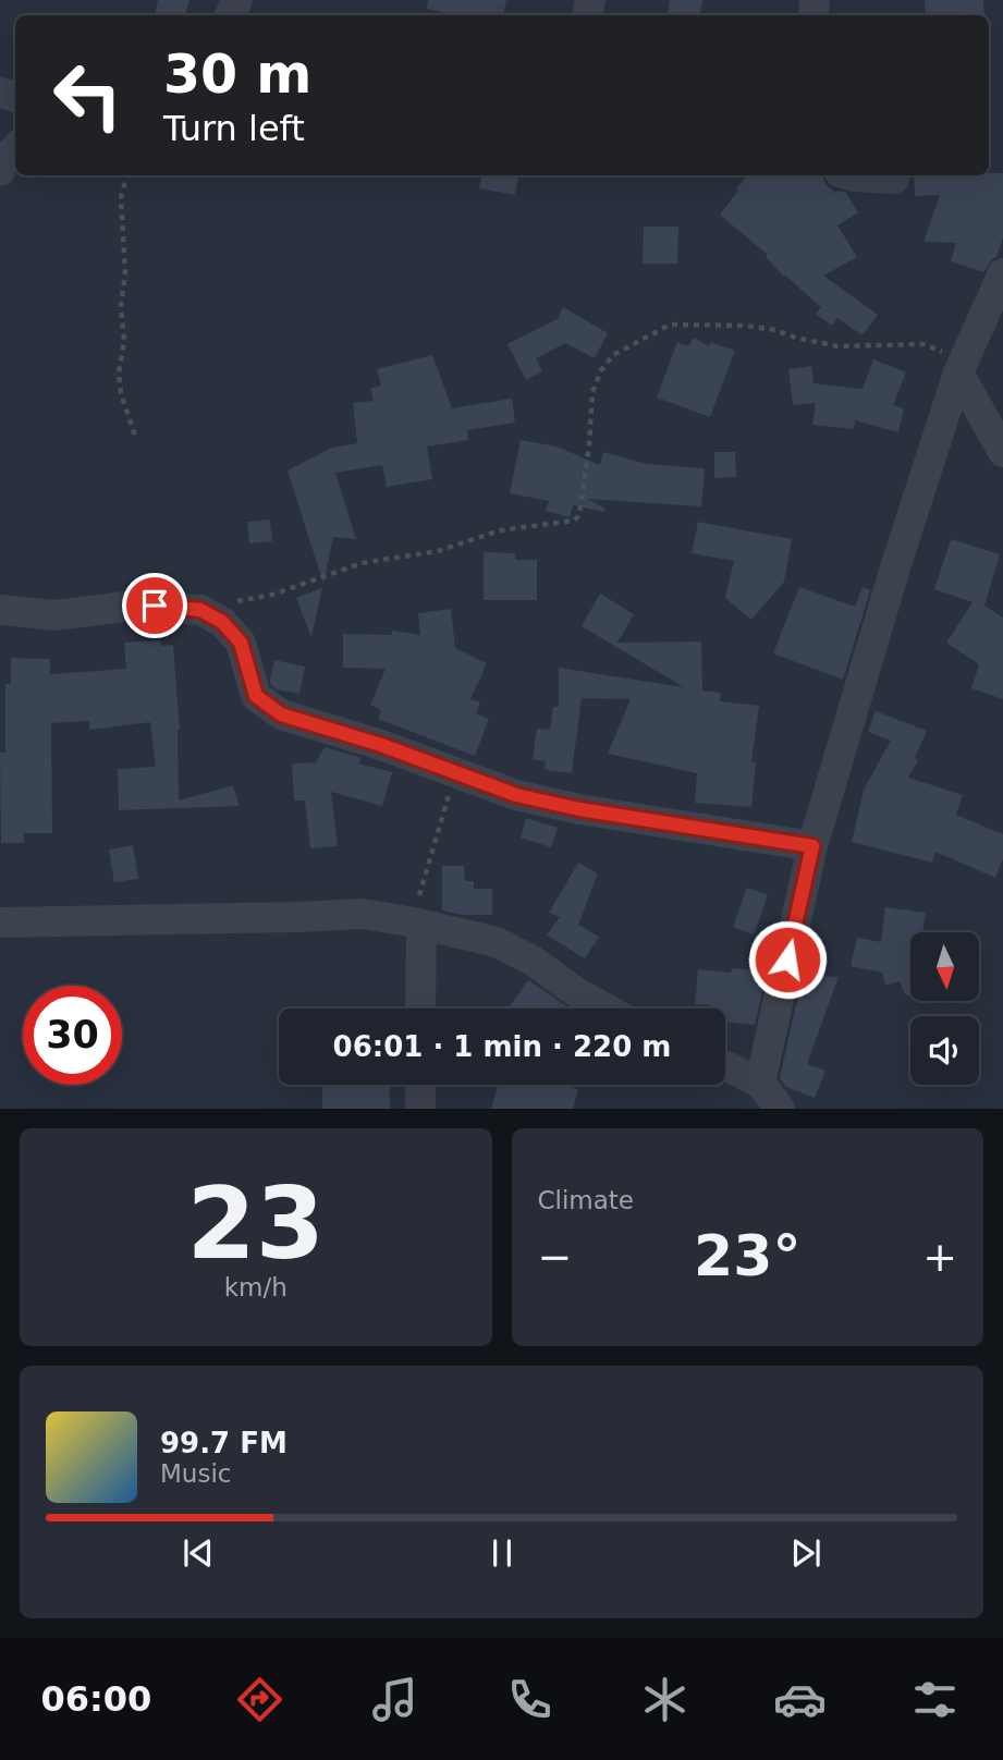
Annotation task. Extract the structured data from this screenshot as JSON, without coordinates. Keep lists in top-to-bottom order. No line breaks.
{"north":"bottom","page":{"turn":["30 m","Turn left"],"limit":"30","trip":"06:01 · 1 min · 220 m","tile":[["23","km/h"],"Climate"],"heat":["−","23°","+"],"song":["99.7 FM","Music"],"tabs":"06:00"}}
